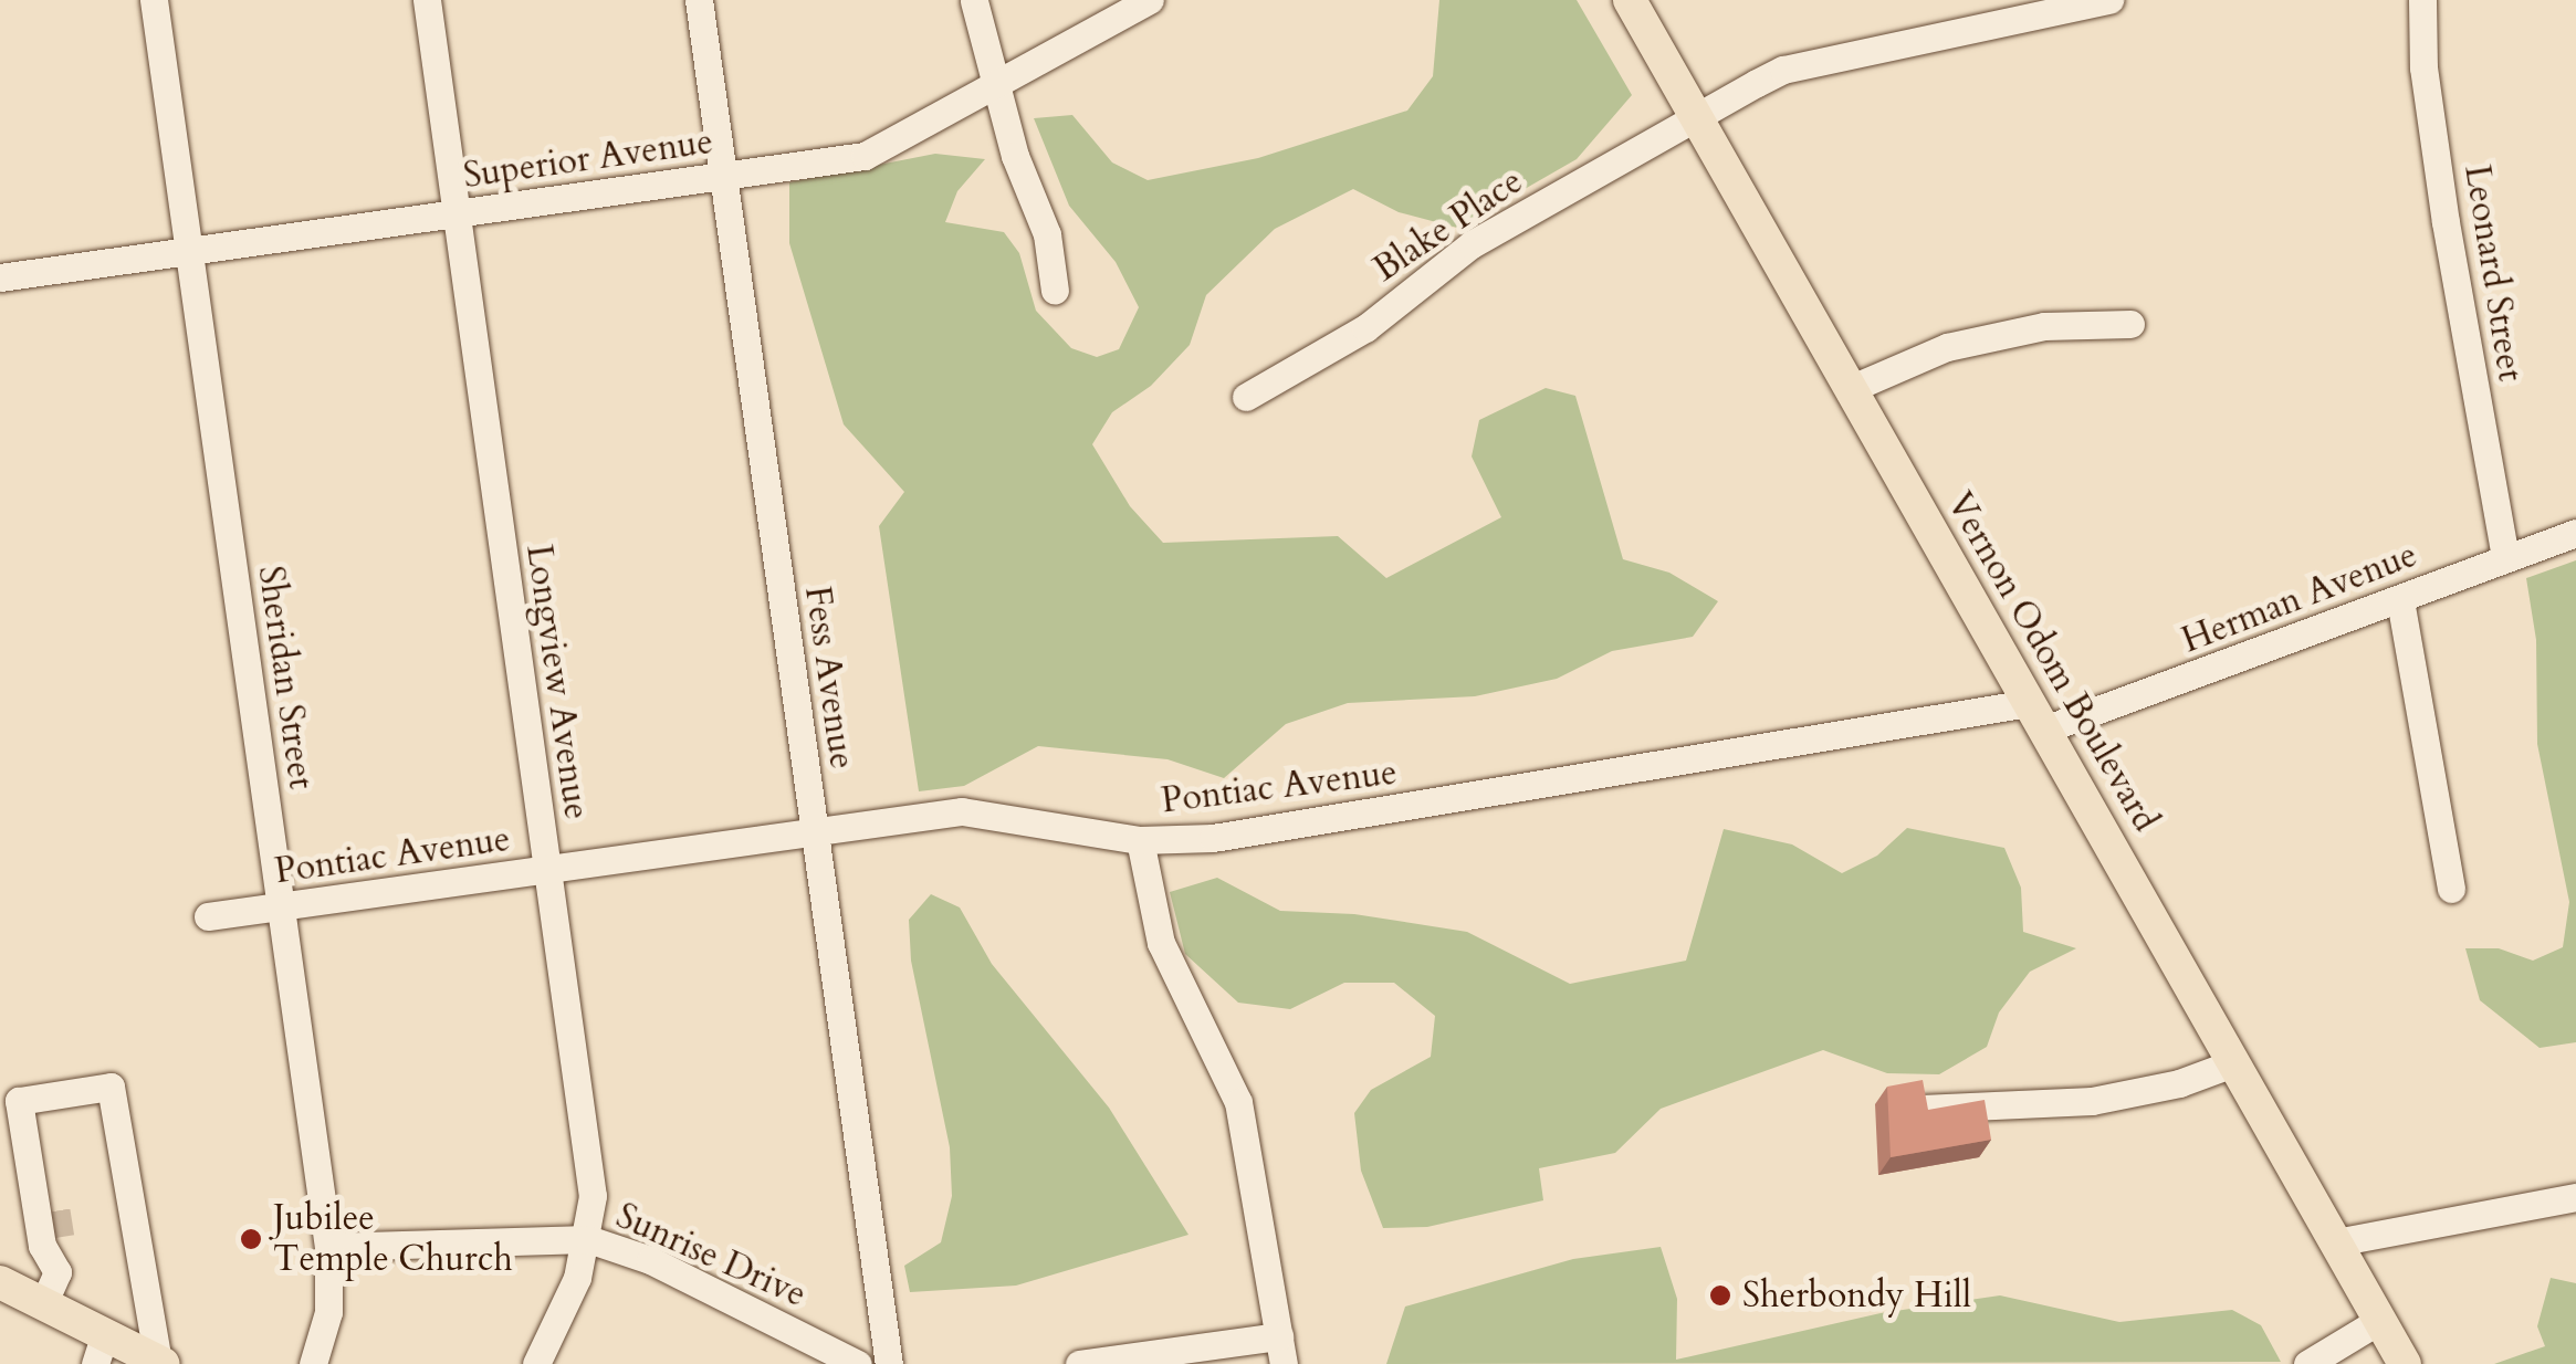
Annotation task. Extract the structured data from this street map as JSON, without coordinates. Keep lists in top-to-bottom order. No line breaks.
{"streets":{"main road":["Vernon Odom Boulevard"],"street":["Superior Avenue","Blake Place","Leonard Street","Herman Avenue","Sheridan Street","Fess Avenue","Longview Avenue","Pontiac Avenue","Sunrise Drive"]},"crossings":[["Superior Avenue","Sheridan Street"],["Superior Avenue","Fess Avenue"],["Superior Avenue","Longview Avenue"],["Blake Place","Vernon Odom Boulevard"],["Leonard Street","Herman Avenue"],["Herman Avenue","Vernon Odom Boulevard"],["Herman Avenue","Pontiac Avenue"],["Vernon Odom Boulevard","Pontiac Avenue"],["Sheridan Street","Pontiac Avenue"],["Sheridan Street","Sunrise Drive"],["Fess Avenue","Pontiac Avenue"],["Longview Avenue","Pontiac Avenue"],["Longview Avenue","Sunrise Drive"]],"places":["Jubilee Temple Church","Sherbondy Hill"]}
